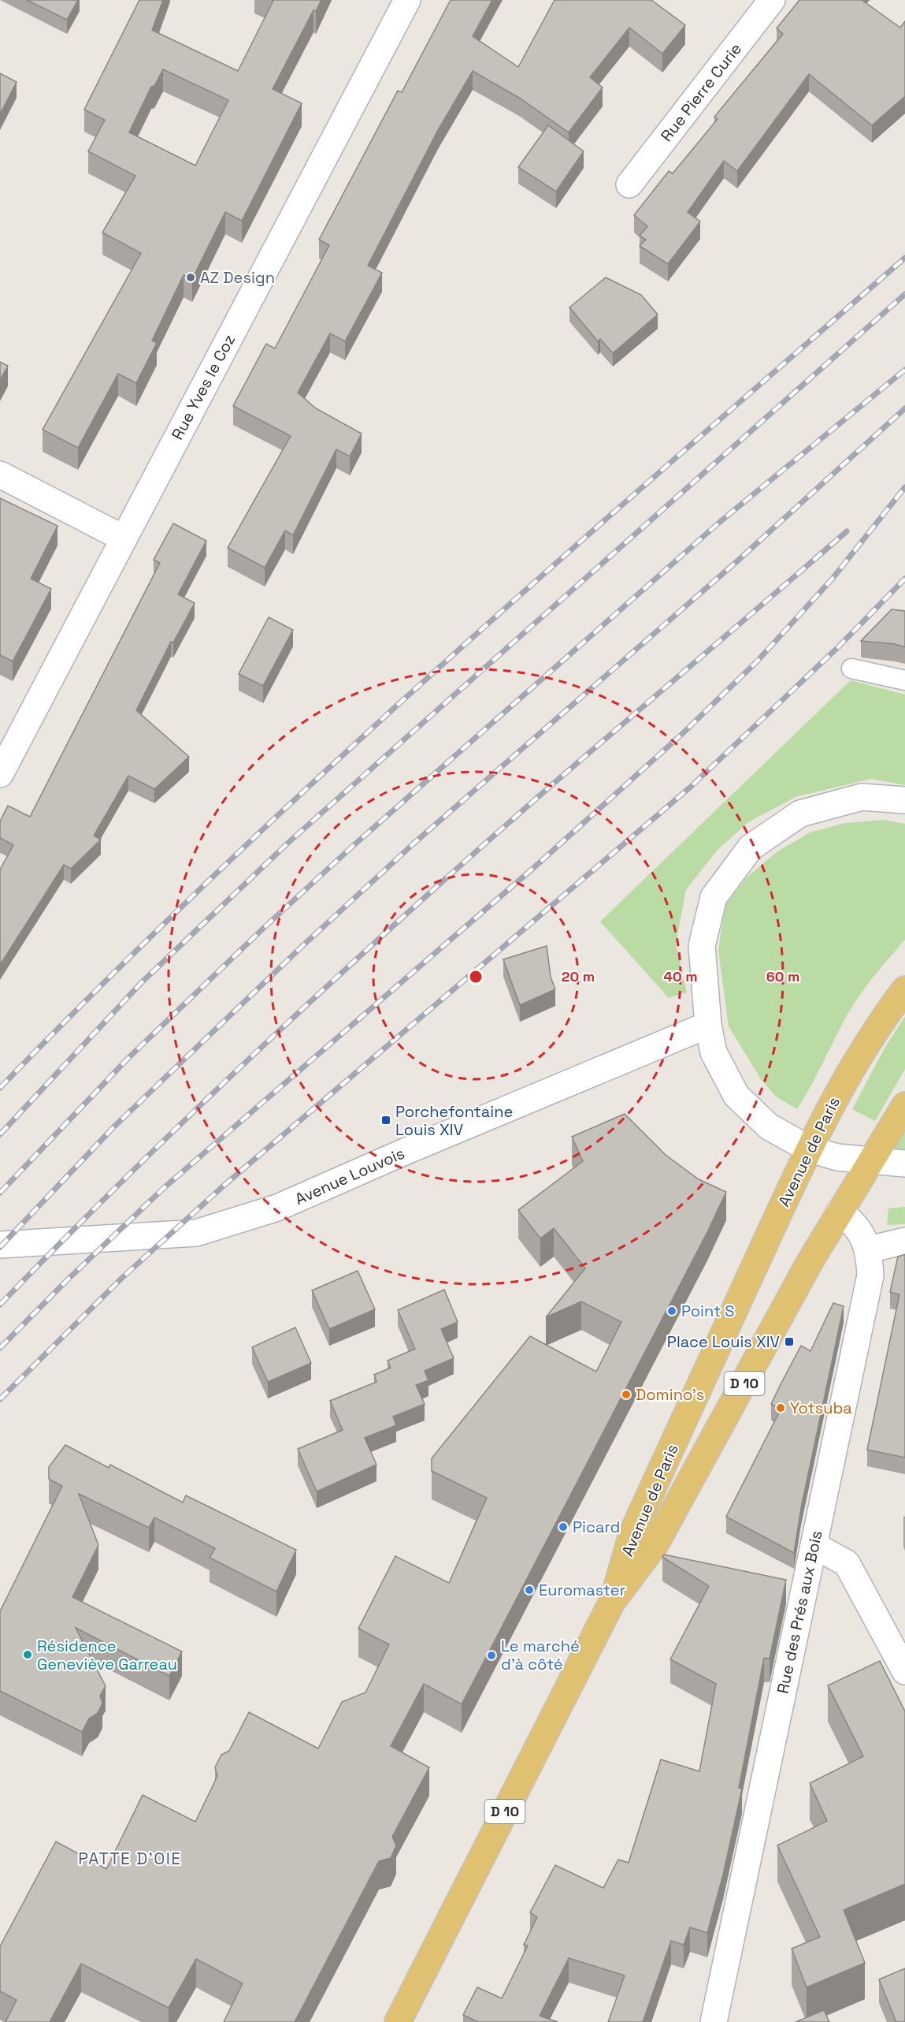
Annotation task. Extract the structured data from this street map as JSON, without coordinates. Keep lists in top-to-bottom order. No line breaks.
{"streets":{"main road":["Avenue de Paris","D 10"],"street":["Rue Pierre Curie","Rue Yves le Coz","Avenue Louvois","Rue des Prés aux Bois"]},"crossings":[["Avenue de Paris","D 10"],["Avenue de Paris","Rue des Prés aux Bois"]],"districts":["PATTE D'OIE"],"places":{"other":["AZ Design","Point S","Domino's","Yotsuba","Picard","Euromaster","Résidence Geneviève Garreau","Le marché d'à côté"],"transit":["Porchefontaine Louis XIV","Place Louis XIV"]},"rings":["20 m","40 m","60 m"]}
